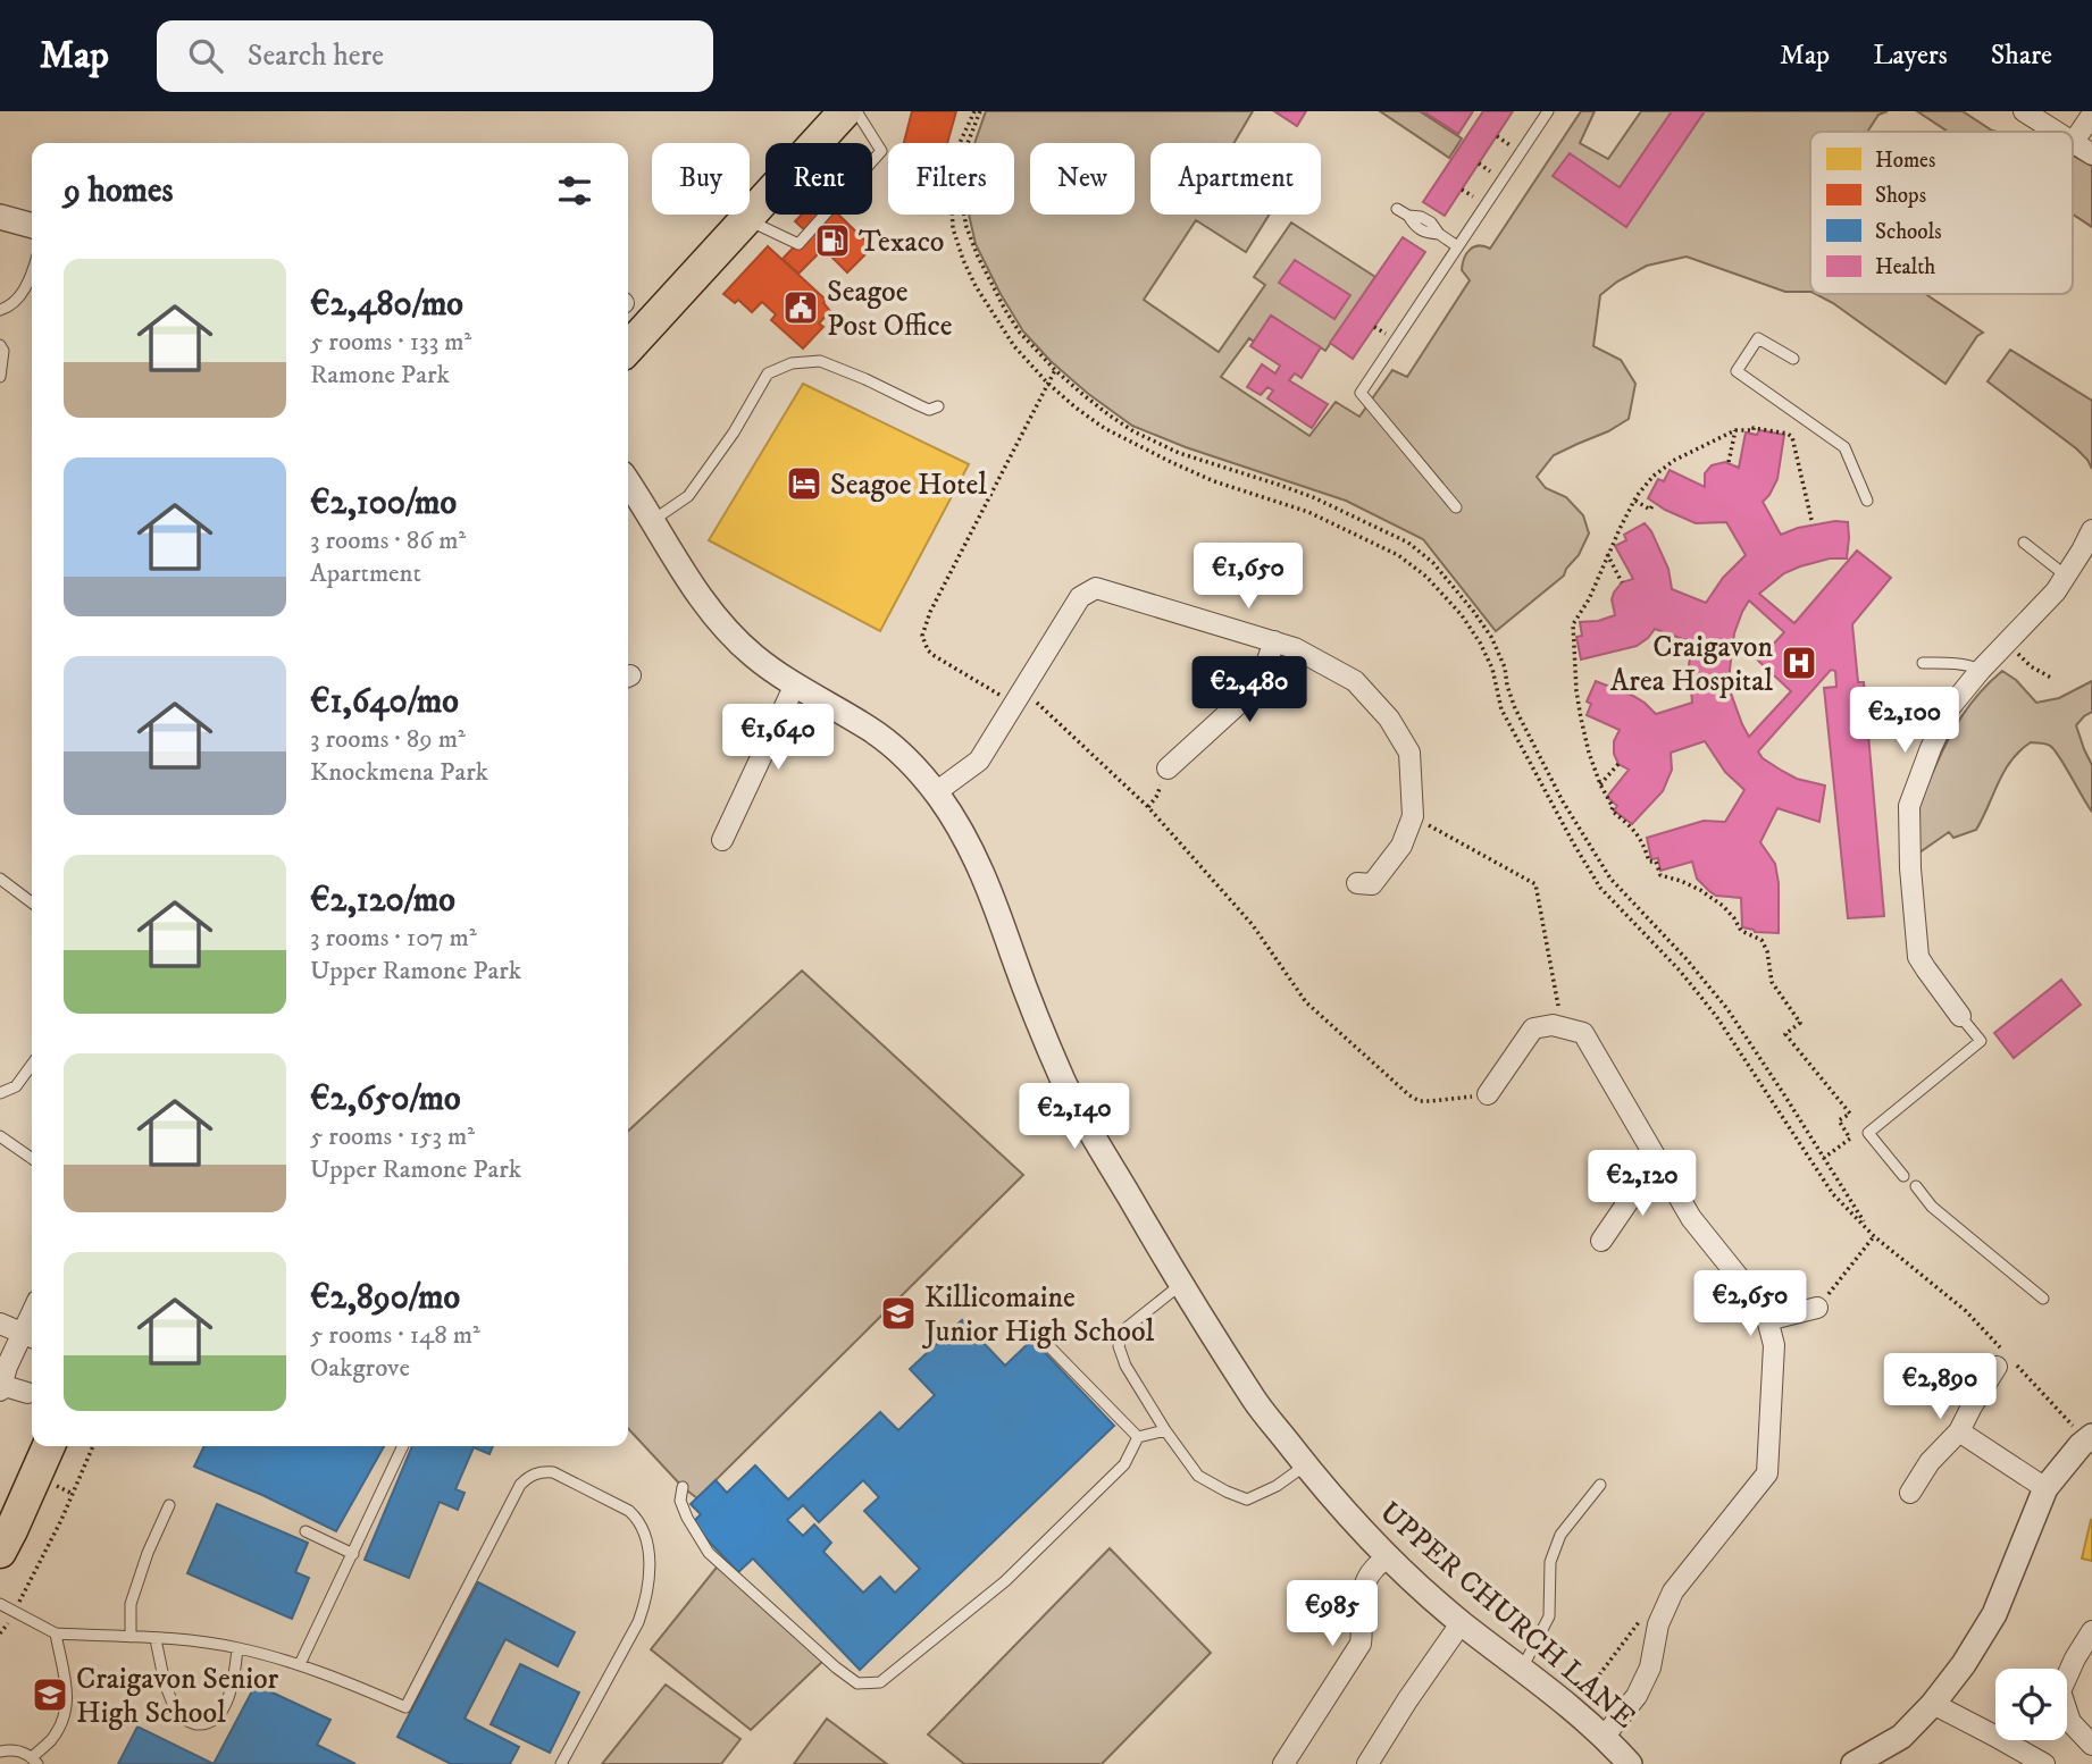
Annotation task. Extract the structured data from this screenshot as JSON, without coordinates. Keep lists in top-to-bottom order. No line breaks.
{"streets":{"street":["UPPER CHURCH LANE"]},"places":{"fuel station":["Texaco"],"public building":["Seagoe Post Office"],"hotel":["Seagoe Hotel"],"hospital":["Craigavon Area Hospital"],"school or university":["Killicomaine Junior High School","Craigavon Senior High School"]},"legend":["Homes","Shops","Schools","Health"],"page":{"header":"Map","search":"Search here","nav":["Map","Layers","Share"],"chip":["Buy","Rent","Filters","New","Apartment"],"heading":"9 homes","list":[{"name":"€2,480/mo","note":"5 rooms · 133 m² · Ramone Park"},{"name":"€2,100/mo","note":"3 rooms · 86 m² · Apartment"},{"name":"€1,640/mo","note":"3 rooms · 89 m² · Knockmena Park"},{"name":"€2,120/mo","note":"3 rooms · 107 m² · Upper Ramone Park"},{"name":"€2,650/mo","note":"5 rooms · 153 m² · Upper Ramone Park"},{"name":"€2,890/mo","note":"5 rooms · 148 m² · Oakgrove"}],"price":["€1,650","€2,480","€2,100","€1,640","€2,140","€2,120","€2,650","€2,890","€985"]}}
